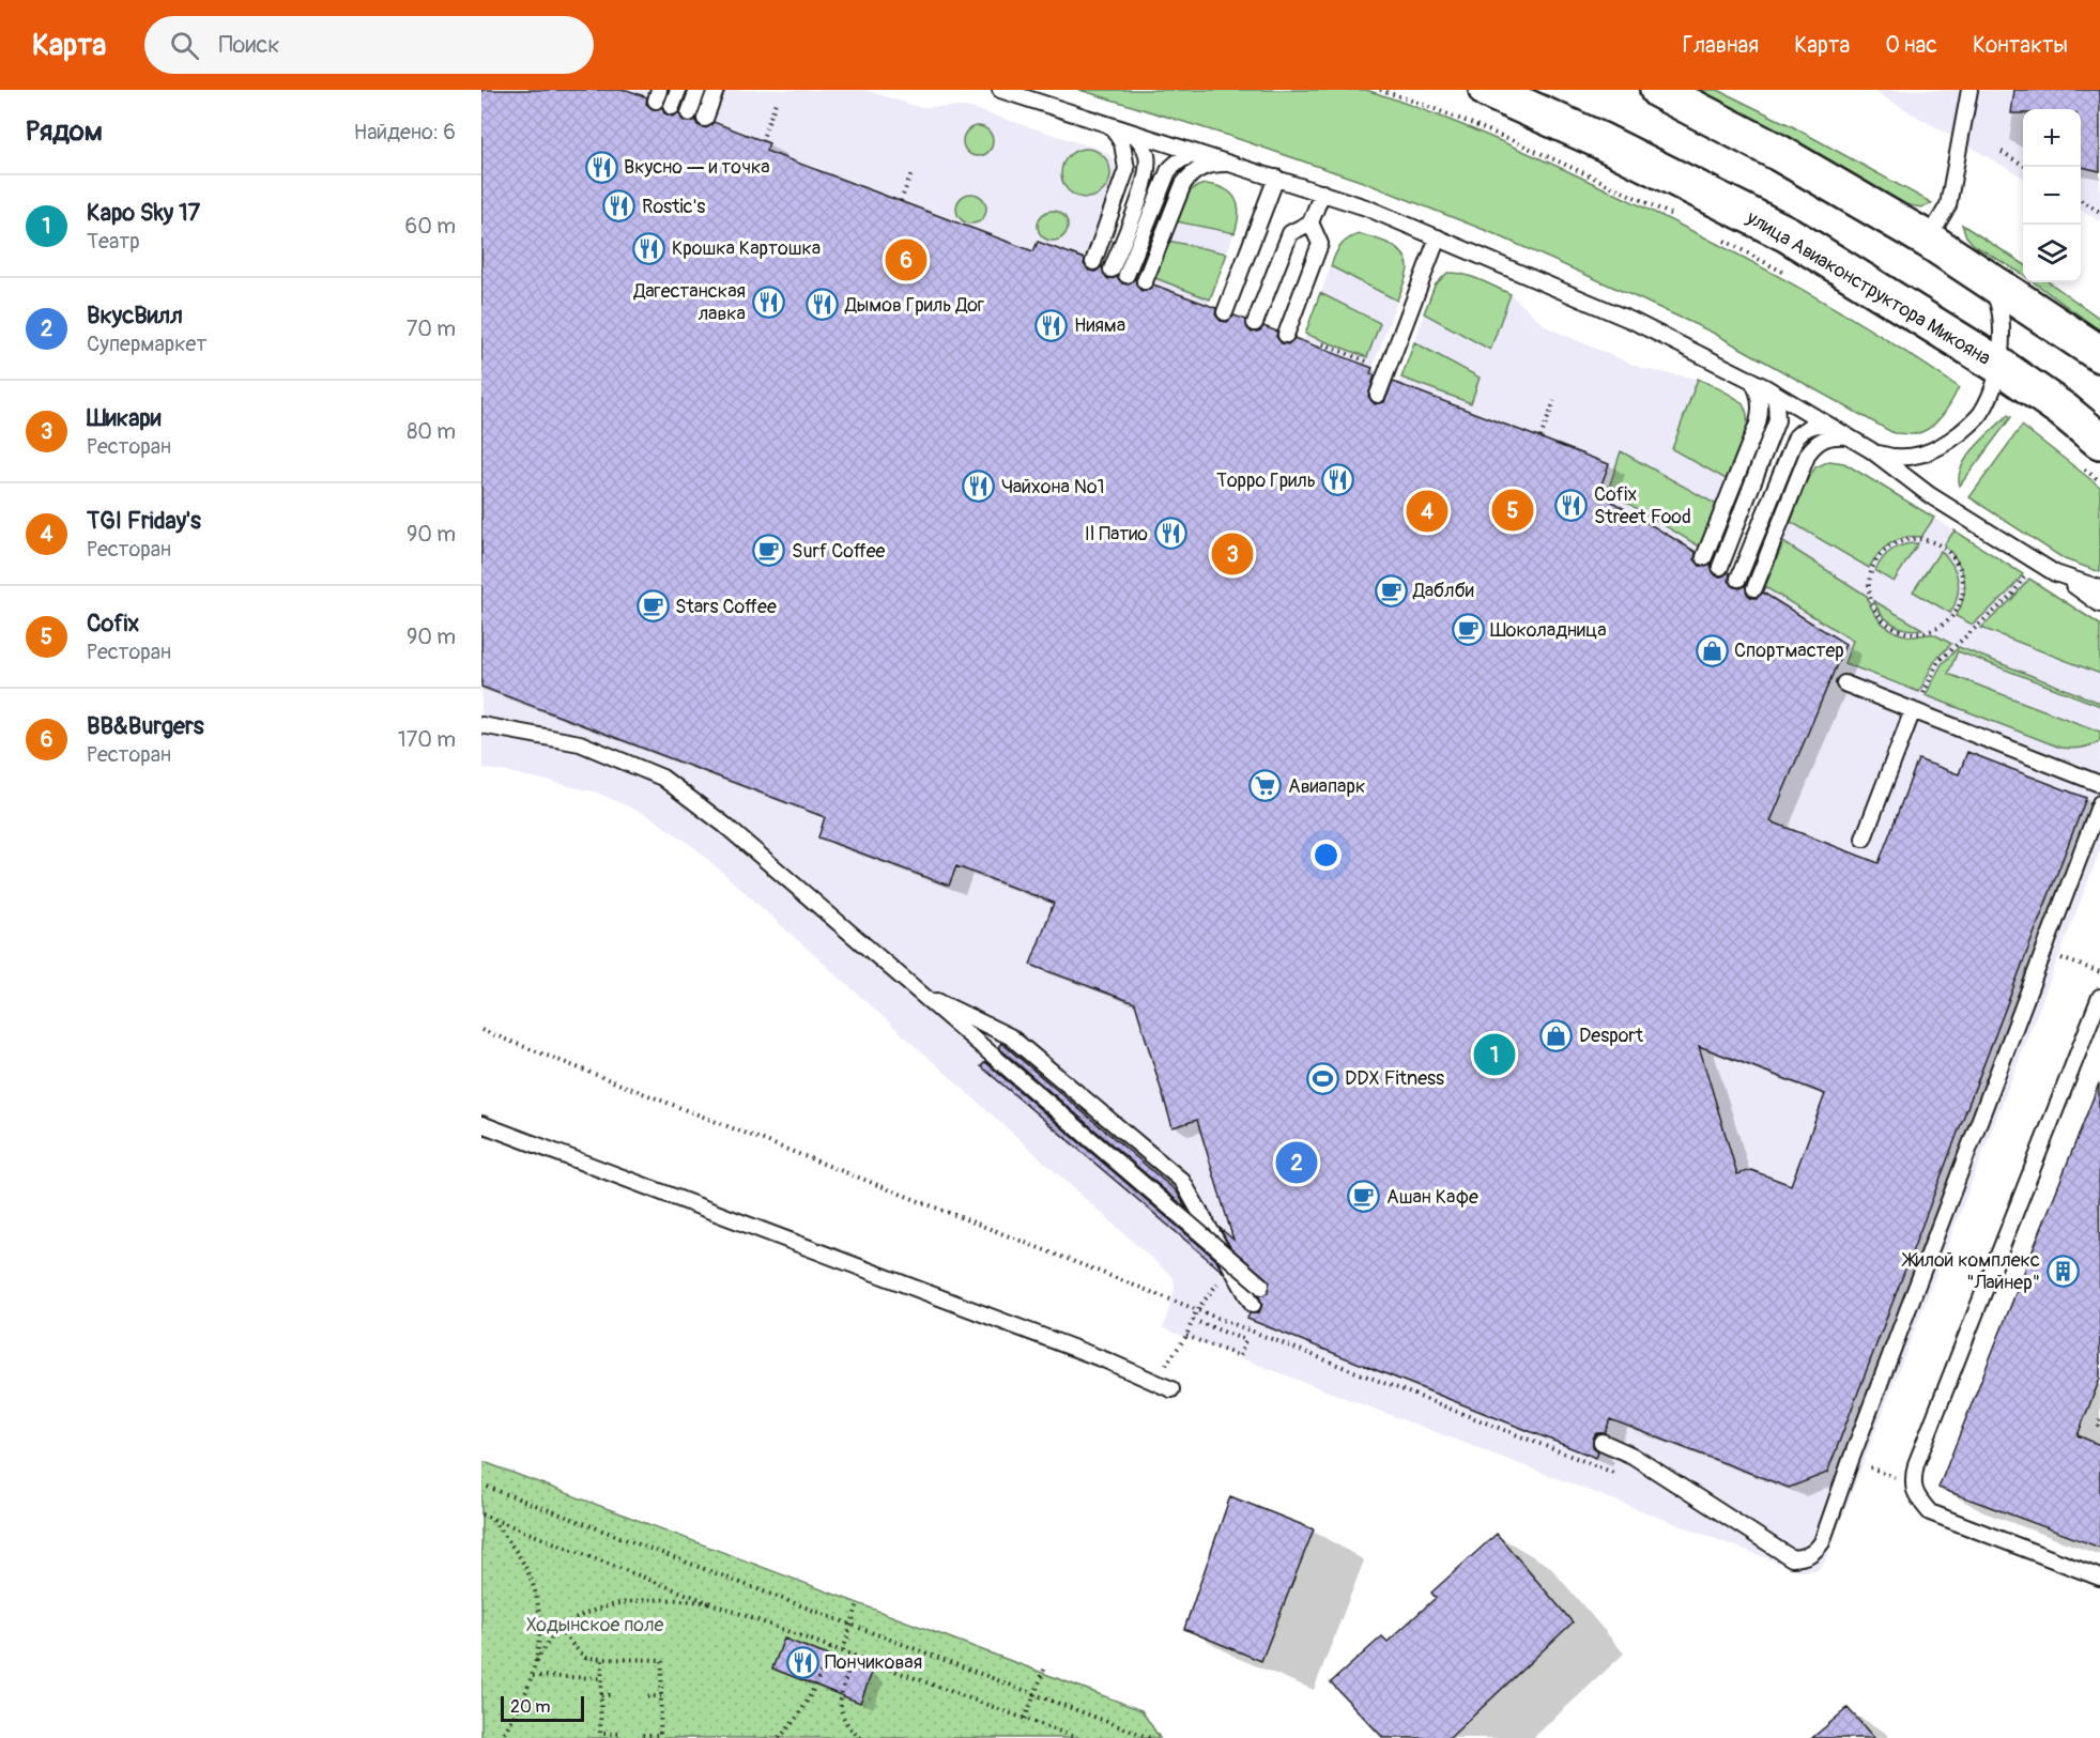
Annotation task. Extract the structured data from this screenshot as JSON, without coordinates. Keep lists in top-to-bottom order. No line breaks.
{"streets":{"street":["улица Авиаконструктора Микояна"]},"parks":["Ходынское поле"],"places":{"restaurant":["Вкусно — и точка","Rostic's","Крошка Картошка","Дагестанская лавка","Дымов Гриль Дог","Нияма","Торро Гриль","Чайхона №1","Cofix Street Food","Il Патио","Пончиковая"],"cafe":["Surf Coffee","Даблби","Stars Coffee","Шоколадница","Ашан Кафе"],"shop":["Спортмастер","Desport"],"supermarket":["Авиапарк"],"sports":["DDX Fitness"],"building":["Жилой комплекс \"Лайнер\""]},"scale_bar":"20 m","page":{"header":"Карта","search":"Поиск","nav":["Главная","Карта","О нас","Контакты"],"heading":["Рядом","Найдено: 6"],"map_buttons":["+","−"],"list":[{"mark":"1","name":"Каро Sky 17","note":"Театр","value":"60 m"},{"mark":"2","name":"ВкусВилл","note":"Супермаркет","value":"70 m"},{"mark":"3","name":"Шикари","note":"Ресторан","value":"80 m"},{"mark":"4","name":"TGI Friday's","note":"Ресторан","value":"90 m"},{"mark":"5","name":"Cofix","note":"Ресторан","value":"90 m"},{"mark":"6","name":"BB&Burgers","note":"Ресторан","value":"170 m"}],"pins":["6","5","4","3","1","2"],"scale":"20 m"}}
